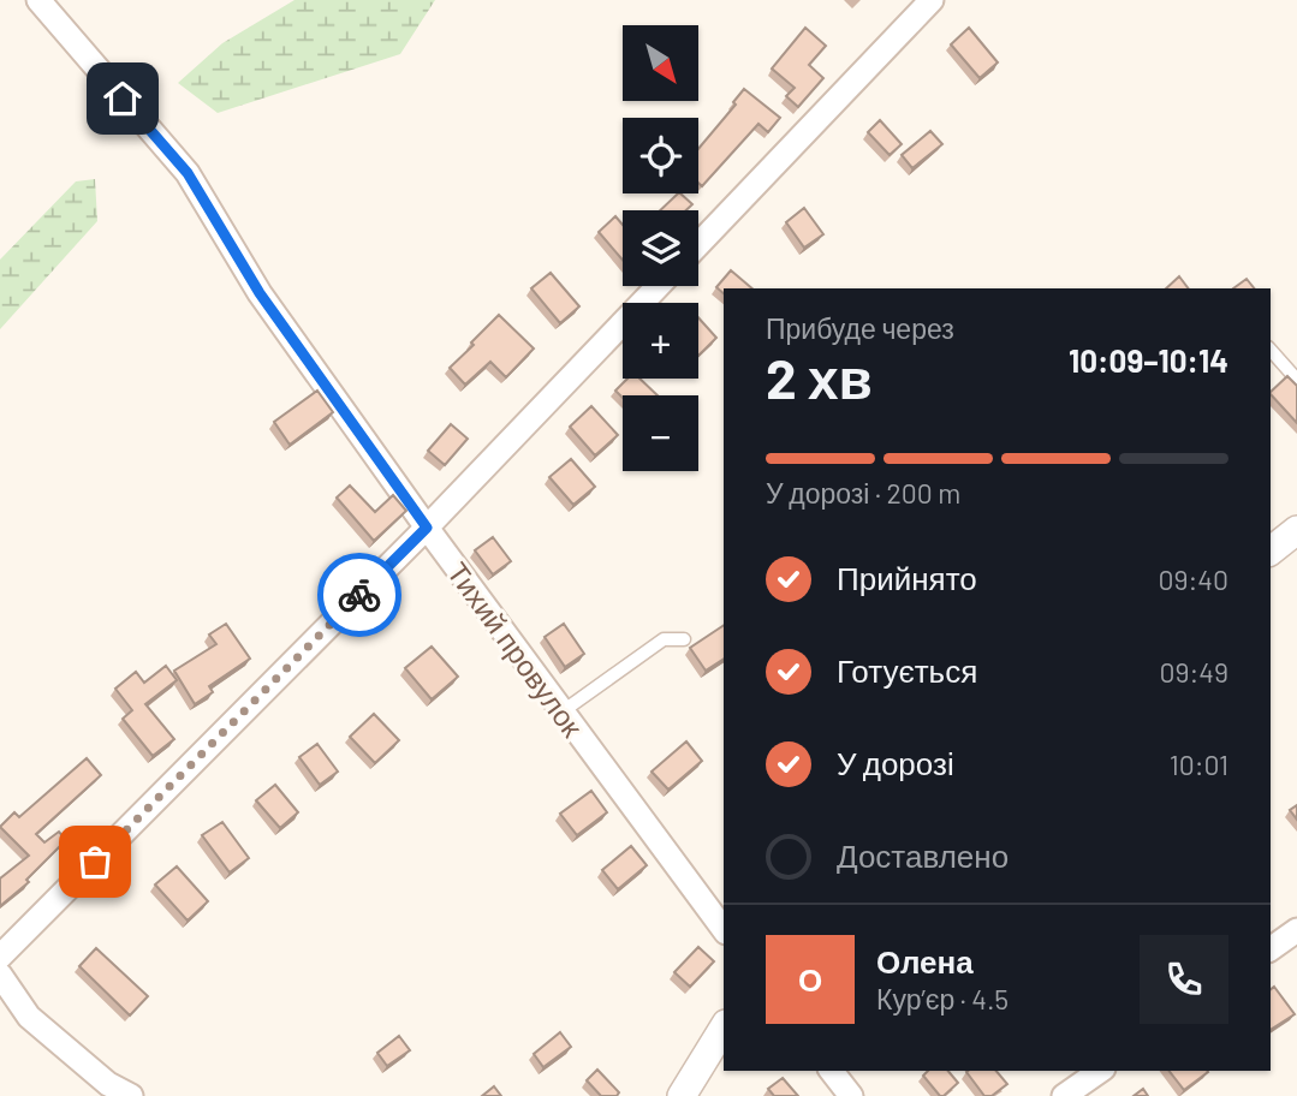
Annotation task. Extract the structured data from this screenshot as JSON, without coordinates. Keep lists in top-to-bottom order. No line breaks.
{"streets":{"street":["Тихий провулок"]},"north":"bottom right","page":{"map_buttons":["+","−"],"heading":["2 хв","Прибуде через","10:09–10:14"],"panel":["Олена","Кур’єр · 4.5"],"bar":"У дорозі · 200 m","list":[["Прийнято","09:40"],["Готується","09:49"],["У дорозі","10:01"],"Доставлено"],"round":"О"}}
